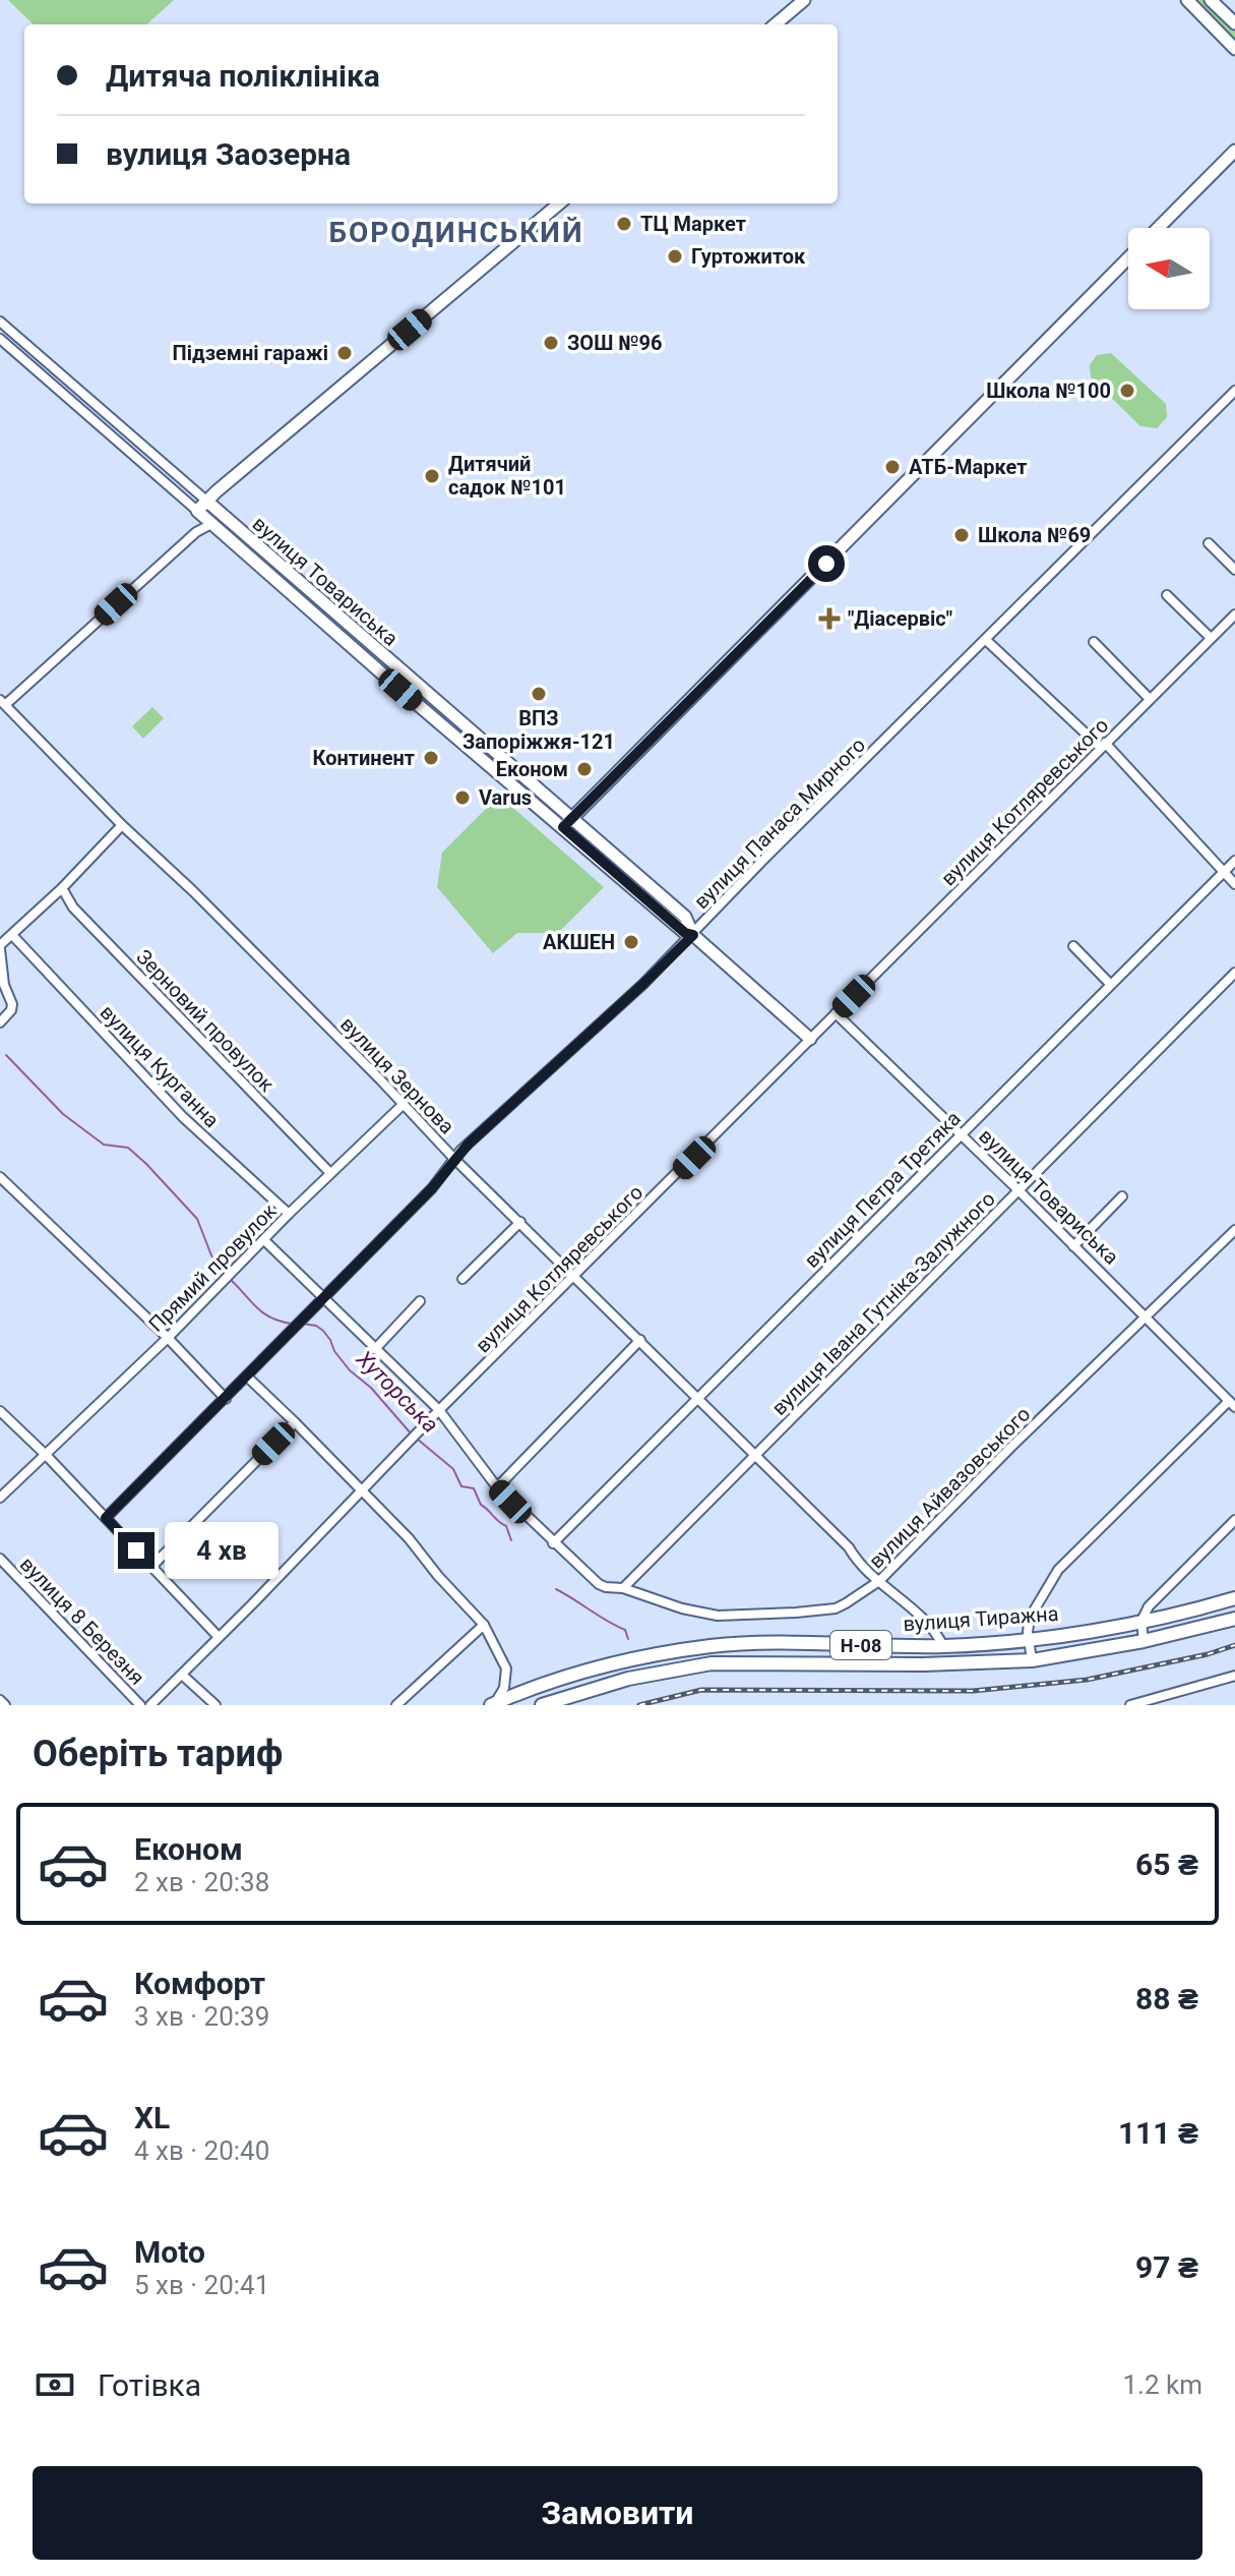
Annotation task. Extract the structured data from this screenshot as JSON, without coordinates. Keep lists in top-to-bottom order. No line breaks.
{"streets":{"main road":["вулиця Тиражна","Н-08"],"street":["вулиця Товариська","вулиця Котляревського","вулиця Панаса Мирного","Зерновий провулок","вулиця Курганна","вулиця Зернова","вулиця Петра Третяка","Прямий провулок","вулиця Івана Гутніка-Залужного","вулиця Айвазовського","вулиця 8 Березня"]},"crossings":[["вулиця Товариська","вулиця Котляревського"],["вулиця Товариська","вулиця Панаса Мирного"],["вулиця Товариська","вулиця Петра Третяка"],["вулиця Товариська","вулиця Івана Гутніка-Залужного"],["вулиця Товариська","вулиця Айвазовського"],["вулиця Котляревського","вулиця Зернова"],["вулиця Котляревського","вулиця Айвазовського"],["вулиця Панаса Мирного","вулиця Зернова"],["вулиця Панаса Мирного","вулиця Айвазовського"],["Зерновий провулок","Прямий провулок"],["вулиця Курганна","Прямий провулок"],["вулиця Зернова","вулиця Петра Третяка"],["вулиця Зернова","Прямий провулок"],["вулиця Зернова","вулиця Івана Гутніка-Залужного"],["вулиця Зернова","вулиця Айвазовського"],["вулиця Зернова","вулиця Тиражна"],["вулиця Петра Третяка","вулиця Айвазовського"],["Прямий провулок","вулиця Айвазовського"],["вулиця Івана Гутніка-Залужного","вулиця Айвазовського"]],"districts":["БОРОДИНСЬКИЙ"],"water":["Хуторська"],"places":{"other":["ТЦ Маркет","Гуртожиток","ЗОШ №96","Підземні гаражі","Школа №100","АТБ-Маркет","Дитячий садок №101","Школа №69","ВПЗ Запоріжжя-121","Континент","Економ","Varus","АКШЕН"],"health":["\"Діасервіс\""]},"north":"left","page":{"banner":["Дитяча поліклініка","вулиця Заозерна"],"bubble":"4 хв","heading":"Оберіть тариф","list":[{"name":"Економ","note":"2 хв · 20:38","value":"65 ₴"},{"name":"Комфорт","note":"3 хв · 20:39","value":"88 ₴"},{"name":"XL","note":"4 хв · 20:40","value":"111 ₴"},{"name":"Moto","note":"5 хв · 20:41","value":"97 ₴"}],"pay":["Готівка","1.2 km"],"buttons":"Замовити"}}
